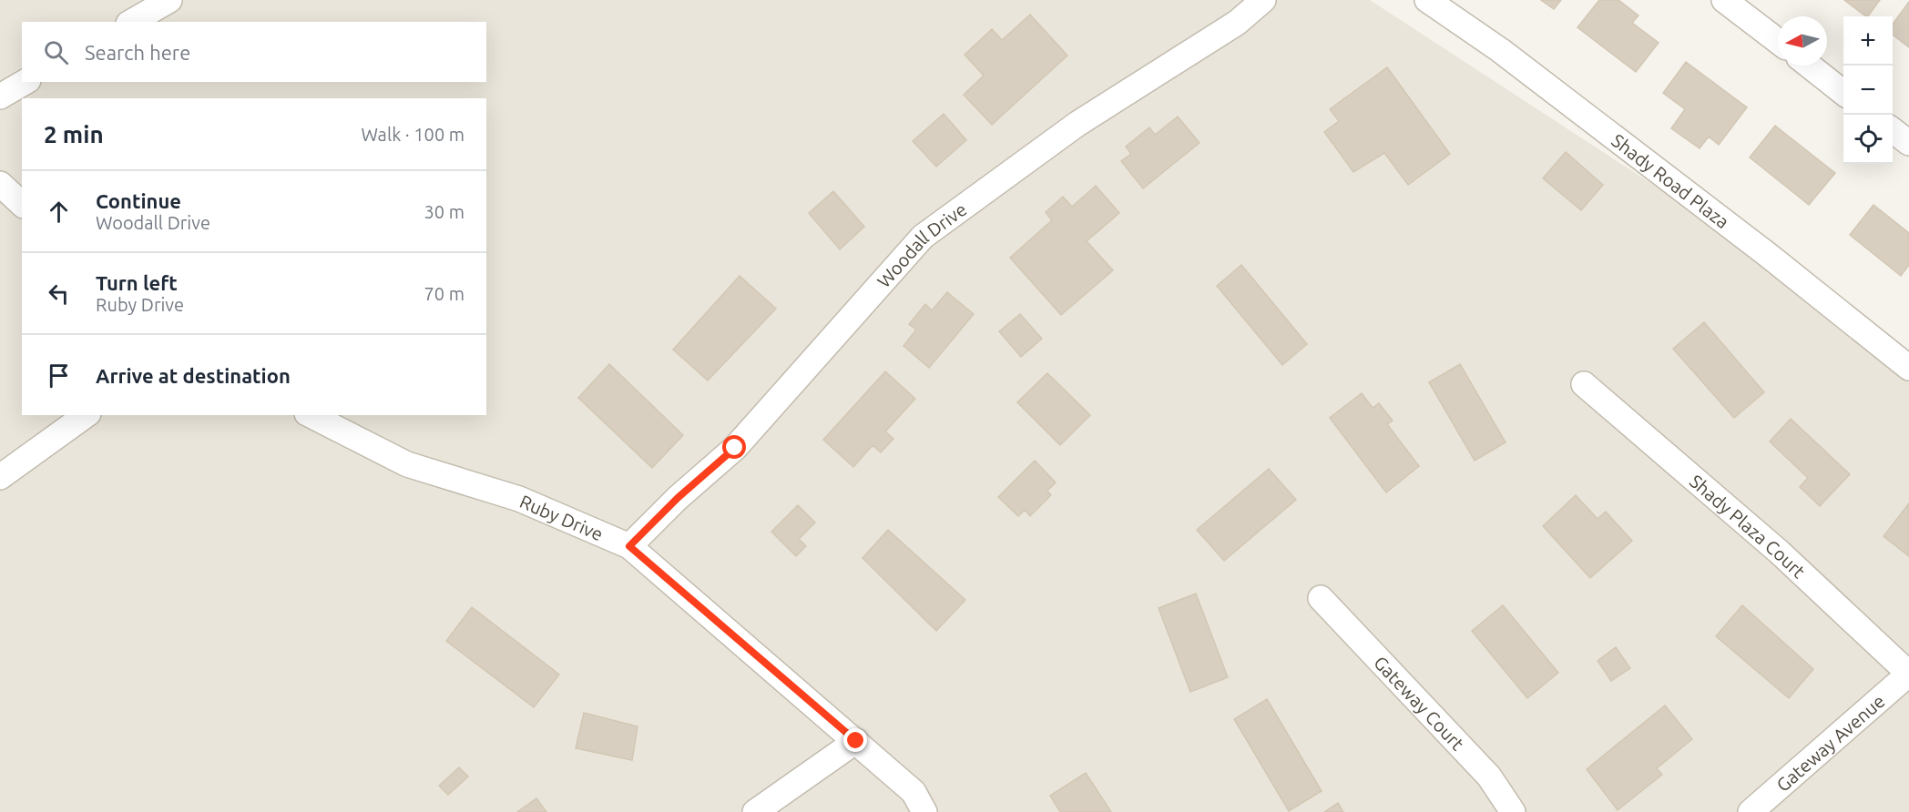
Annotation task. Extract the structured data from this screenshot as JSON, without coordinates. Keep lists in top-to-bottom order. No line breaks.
{"streets":{"street":["Shady Road Plaza","Woodall Drive","Ruby Drive","Shady Plaza Court","Gateway Court","Gateway Avenue"]},"crossings":[["Woodall Drive","Ruby Drive"],["Shady Plaza Court","Gateway Avenue"]],"north":"left","page":{"map_buttons":["+","−"],"search":"Search here","heading":["2 min","Walk · 100 m"],"list":[["Continue","Woodall Drive","30 m"],["Turn left","Ruby Drive","70 m"],"Arrive at destination"]}}
